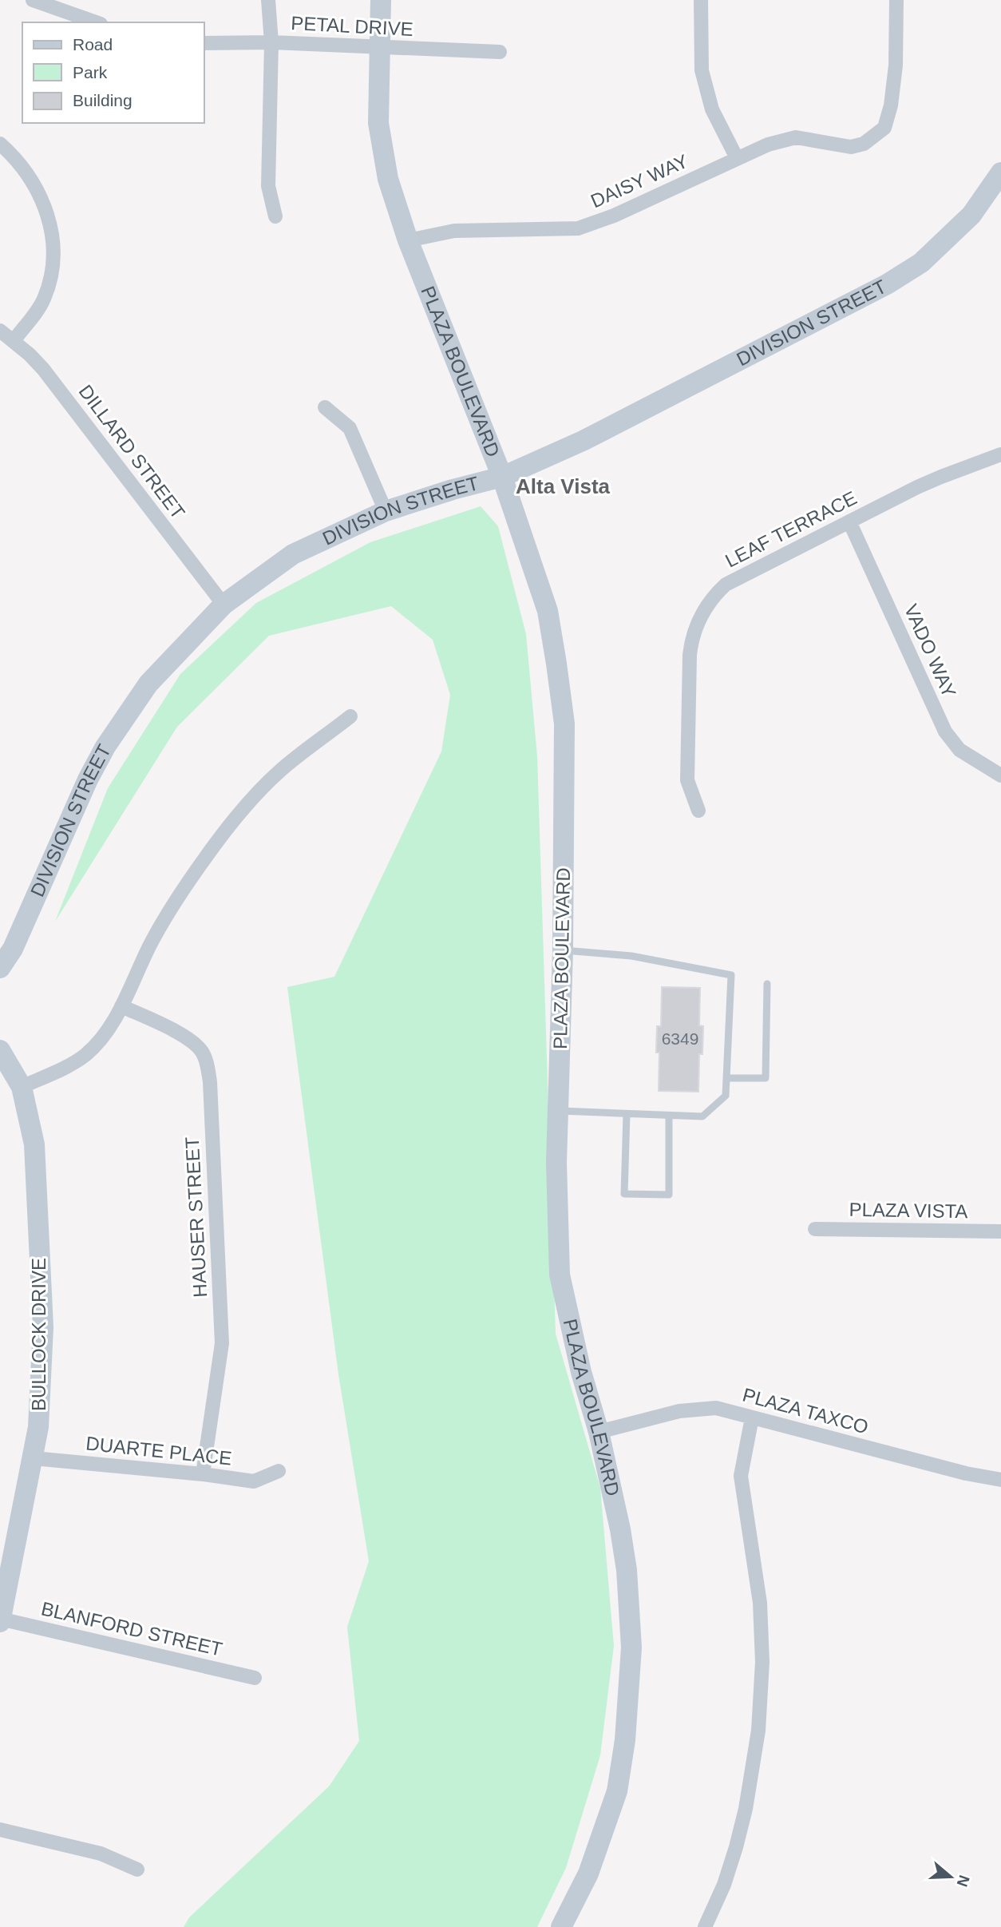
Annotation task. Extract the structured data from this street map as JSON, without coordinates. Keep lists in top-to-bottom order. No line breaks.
{"streets":{"main road":["DIVISION STREET","PLAZA BOULEVARD","BULLOCK DRIVE"],"street":["PETAL DRIVE","DAISY WAY","DILLARD STREET","LEAF TERRACE","VADO WAY","PLAZA VISTA","HAUSER STREET","PLAZA TAXCO","DUARTE PLACE","BLANFORD STREET"]},"crossings":[["PETAL DRIVE","PLAZA BOULEVARD"],["DAISY WAY","PLAZA BOULEVARD"],["DIVISION STREET","PLAZA BOULEVARD"],["DIVISION STREET","DILLARD STREET"],["PLAZA BOULEVARD","PLAZA TAXCO"],["LEAF TERRACE","VADO WAY"],["HAUSER STREET","DUARTE PLACE"],["BULLOCK DRIVE","DUARTE PLACE"],["BULLOCK DRIVE","BLANFORD STREET"]],"districts":["Alta Vista"],"house_numbers":["6349"],"legend":["Road","Park","Building"],"north":"right"}
